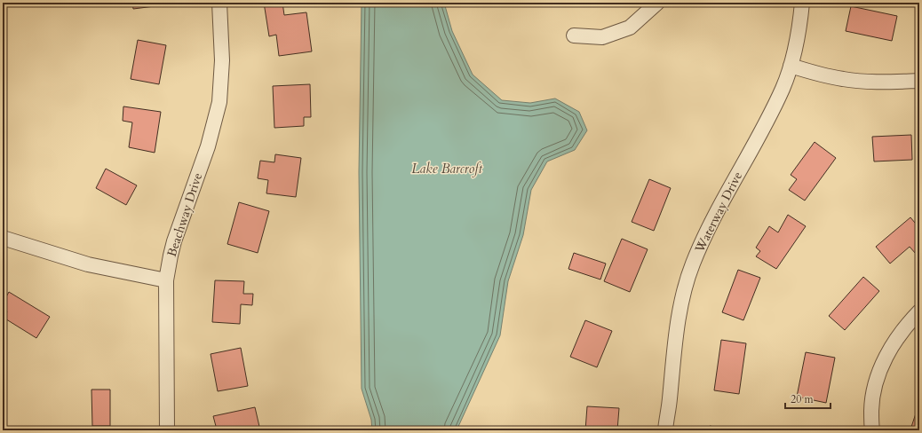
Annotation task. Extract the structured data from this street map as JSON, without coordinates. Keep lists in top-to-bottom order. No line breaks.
{"streets":{"street":["Waterway Drive","Beachway Drive"]},"water":["Lake Barcroft"],"scale_bar":"20 m"}
